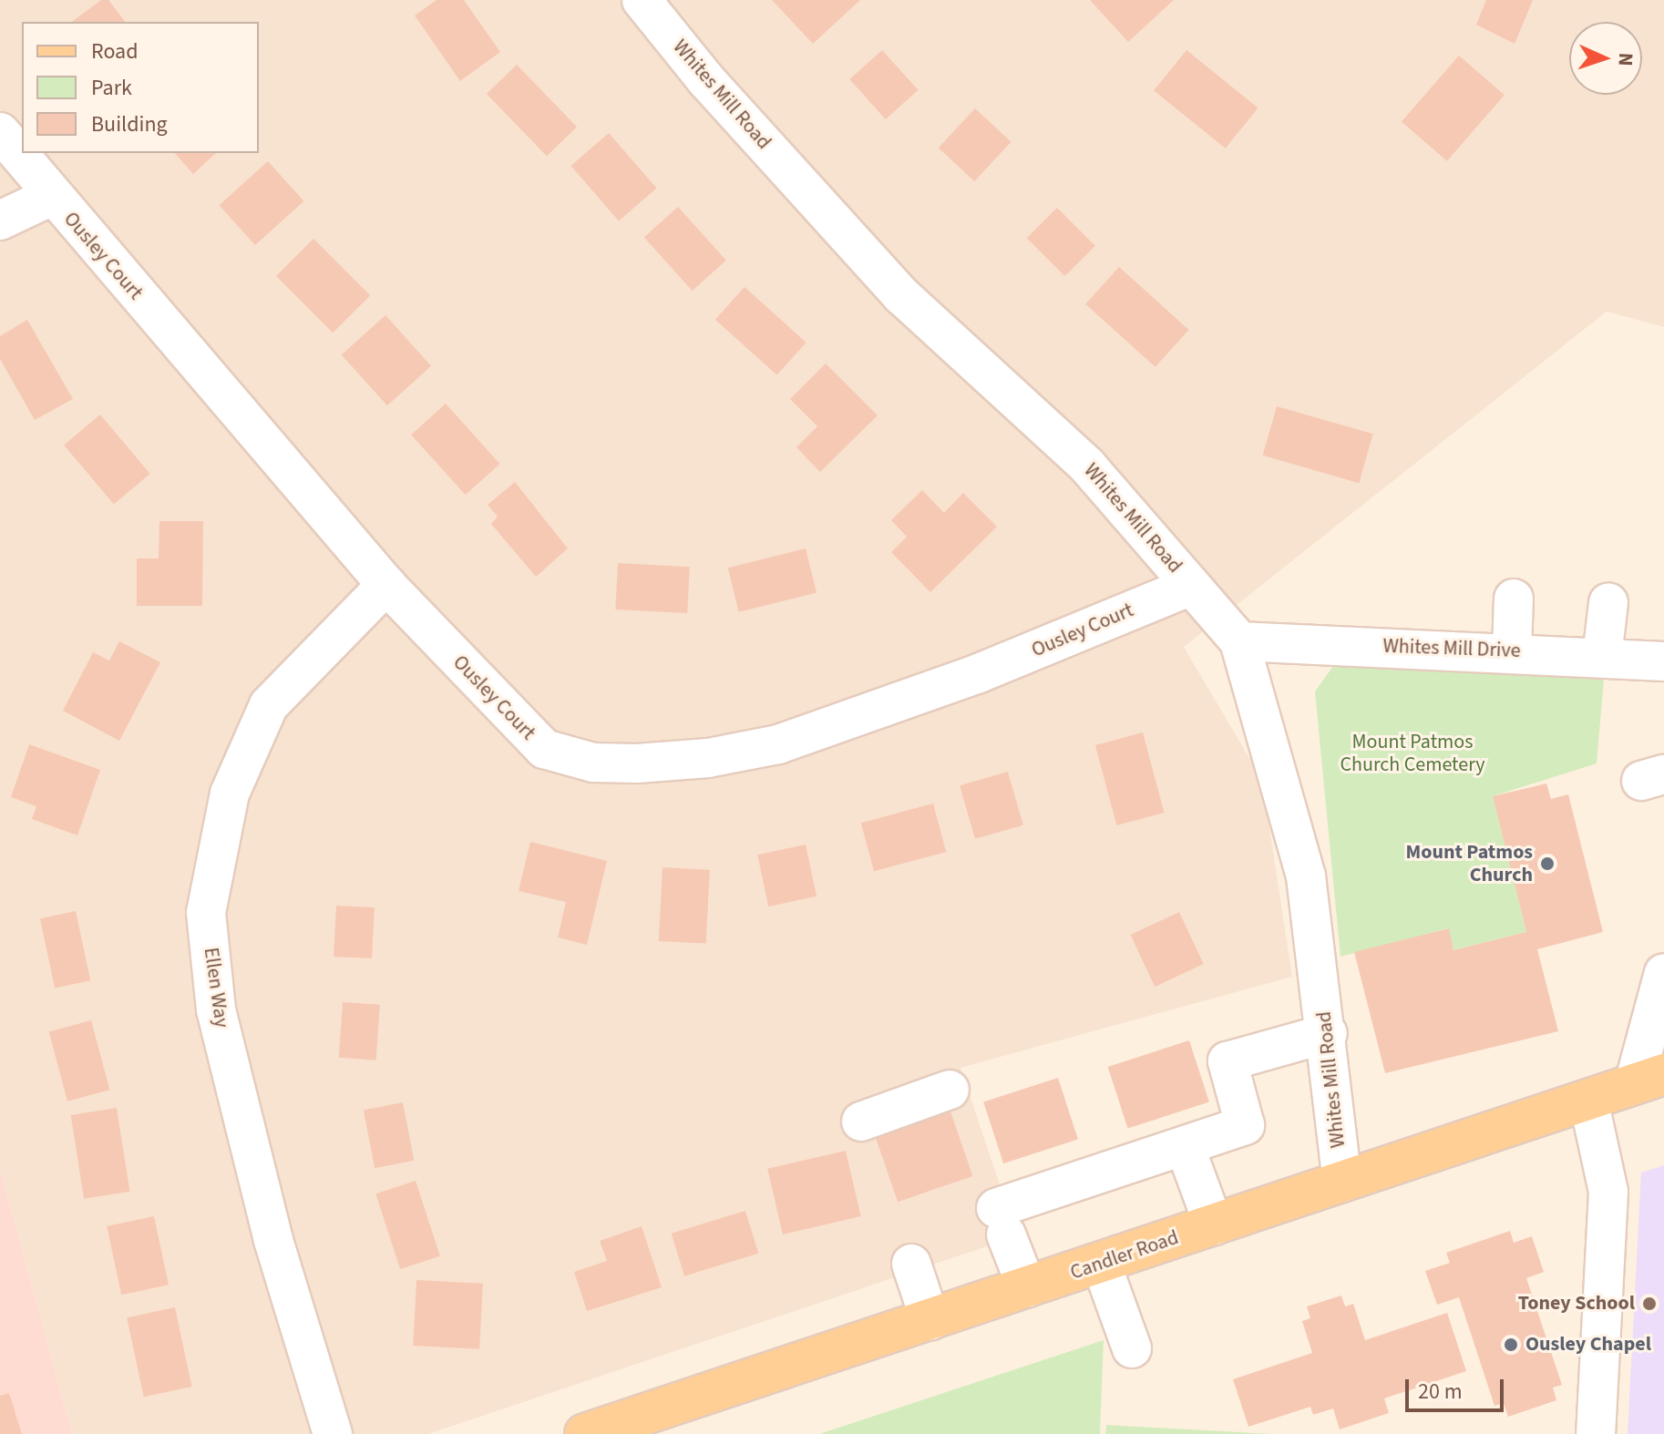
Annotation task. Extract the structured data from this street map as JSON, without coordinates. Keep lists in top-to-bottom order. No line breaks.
{"streets":{"main road":["Candler Road"],"street":["Whites Mill Road","Ousley Court","Whites Mill Drive","Ellen Way"]},"crossings":[["Whites Mill Road","Ousley Court"],["Whites Mill Road","Whites Mill Drive"],["Whites Mill Road","Candler Road"],["Ousley Court","Ellen Way"]],"parks":["Mount Patmos Church Cemetery"],"places":["Mount Patmos Church","Toney School","Ousley Chapel"],"legend":["Road","Park","Building"],"scale_bar":"20 m","north":"right"}
